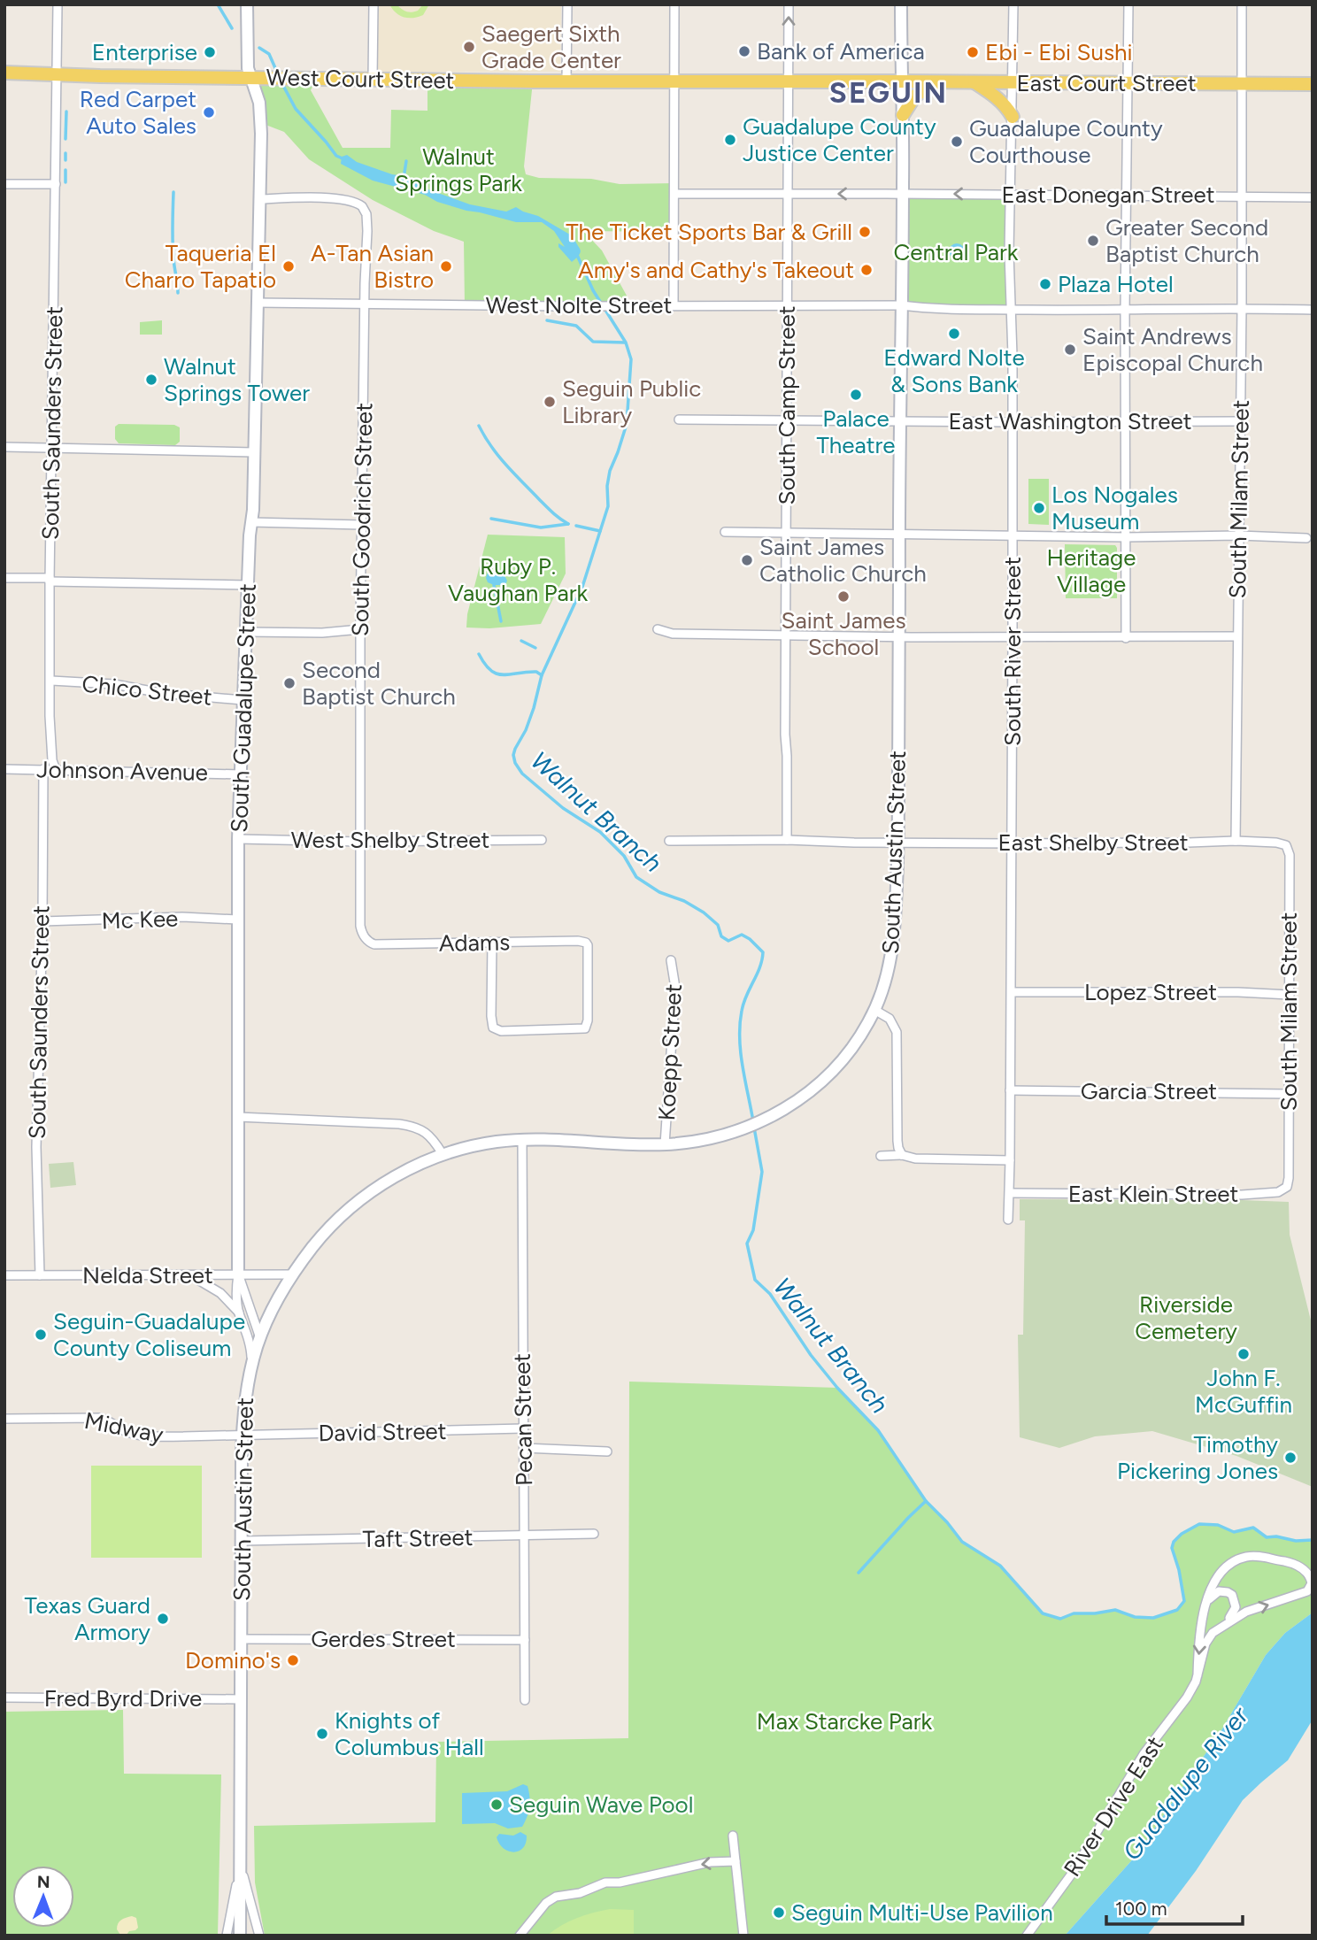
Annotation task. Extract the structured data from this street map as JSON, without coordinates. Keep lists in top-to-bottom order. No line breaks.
{"streets":{"main road":["West Court Street","East Court Street","South Guadalupe Street","South Austin Street"],"street":["East Donegan Street","West Nolte Street","South Camp Street","East Washington Street","South Saunders Street","South Milam Street","South Goodrich Street","South River Street","Chico Street","Johnson Avenue","West Shelby Street","East Shelby Street","Mc Kee","Adams","Lopez Street","Koepp Street","Garcia Street","East Klein Street","Nelda Street","Pecan Street","Midway","David Street","Taft Street","Gerdes Street","Fred Byrd Drive","River Drive East"]},"crossings":[["West Court Street","East Court Street"],["West Court Street","South Camp Street"],["West Court Street","South Saunders Street"],["West Court Street","South Guadalupe Street"],["West Court Street","South Austin Street"],["East Court Street","East Donegan Street"],["East Court Street","South Milam Street"],["East Court Street","South River Street"],["East Court Street","South Austin Street"],["East Donegan Street","South Camp Street"],["East Donegan Street","South Milam Street"],["East Donegan Street","South River Street"],["East Donegan Street","South Austin Street"],["West Nolte Street","South Camp Street"],["West Nolte Street","South Milam Street"],["West Nolte Street","South Goodrich Street"],["West Nolte Street","South River Street"],["West Nolte Street","South Guadalupe Street"],["West Nolte Street","South Austin Street"],["South Camp Street","East Washington Street"],["East Washington Street","South Milam Street"],["East Washington Street","South River Street"],["East Washington Street","South Austin Street"],["South Saunders Street","Chico Street"],["South Saunders Street","Johnson Avenue"],["South Saunders Street","Mc Kee"],["South Saunders Street","Nelda Street"],["South Milam Street","East Shelby Street"],["South Milam Street","Lopez Street"],["South Milam Street","Garcia Street"],["South Milam Street","East Klein Street"],["South Goodrich Street","South Guadalupe Street"],["South Goodrich Street","West Shelby Street"],["South Goodrich Street","Adams"],["South River Street","East Shelby Street"],["South River Street","South Austin Street"],["South River Street","Lopez Street"],["South River Street","Garcia Street"],["South River Street","East Klein Street"],["Chico Street","South Guadalupe Street"],["South Guadalupe Street","Johnson Avenue"],["South Guadalupe Street","West Shelby Street"],["South Guadalupe Street","South Austin Street"],["South Guadalupe Street","Mc Kee"],["South Guadalupe Street","Nelda Street"],["East Shelby Street","South Austin Street"],["South Austin Street","Koepp Street"],["South Austin Street","Nelda Street"],["South Austin Street","Pecan Street"],["South Austin Street","Midway"],["South Austin Street","David Street"],["South Austin Street","Taft Street"],["South Austin Street","Gerdes Street"],["South Austin Street","Fred Byrd Drive"],["Pecan Street","David Street"],["Pecan Street","Taft Street"],["Pecan Street","Gerdes Street"],["Midway","David Street"]],"one_way":["East Donegan Street"],"districts":["SEGUIN"],"water":["Walnut Branch","Guadalupe River"],"parks":["Walnut Springs Park","Central Park","Heritage Village","Ruby P. Vaughan Park","Riverside Cemetery","Max Starcke Park"],"places":["Saegert Sixth Grade Center","Bank of America","Enterprise","Ebi - Ebi Sushi","Red Carpet Auto Sales","Guadalupe County Justice Center","Guadalupe County Courthouse","The Ticket Sports Bar & Grill","Greater Second Baptist Church","Taqueria El Charro Tapatio","A-Tan Asian Bistro","Amy's and Cathy's Takeout","Plaza Hotel","Edward Nolte & Sons Bank","Saint Andrews Episcopal Church","Walnut Springs Tower","Palace Theatre","Seguin Public Library","Los Nogales Museum","Saint James Catholic Church","Saint James School","Second Baptist Church","Seguin-Guadalupe County Coliseum","John F. McGuffin","Timothy Pickering Jones","Texas Guard Armory","Domino's","Knights of Columbus Hall","Seguin Wave Pool","Seguin Multi-Use Pavilion"],"scale_bar":"100 m","north":"top"}
